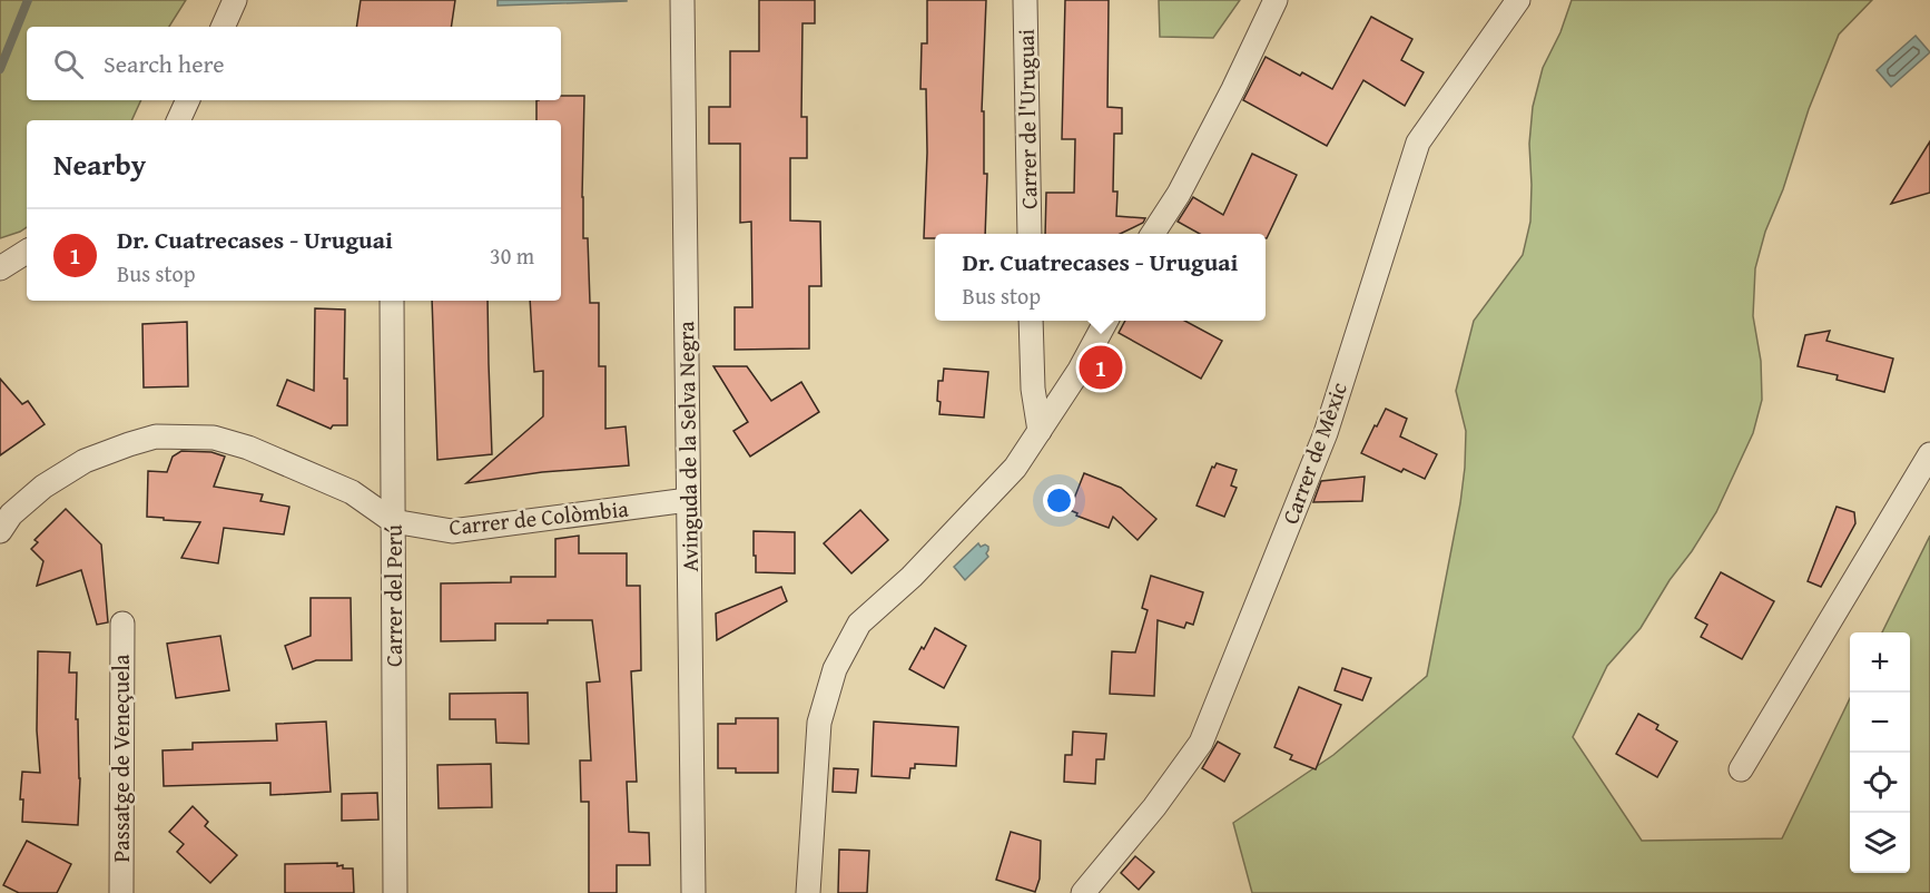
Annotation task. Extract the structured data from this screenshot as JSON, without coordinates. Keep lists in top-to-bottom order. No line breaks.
{"streets":{"street":["Carrer de l'Uruguai","Avinguda de la Selva Negra","Carrer de Mèxic","Carrer de Colòmbia","Carrer del Perú","Passatge de Veneçuela"]},"crossings":[["Avinguda de la Selva Negra","Carrer de Colòmbia"],["Carrer de Colòmbia","Carrer del Perú"]],"page":{"search":"Search here","heading":"Nearby","list":[{"mark":"1","name":"Dr. Cuatrecases - Uruguai","note":"Bus stop","value":"30 m"}],"popup":["Dr. Cuatrecases - Uruguai","Bus stop"],"pins":"1","map_buttons":["+","−"]}}
